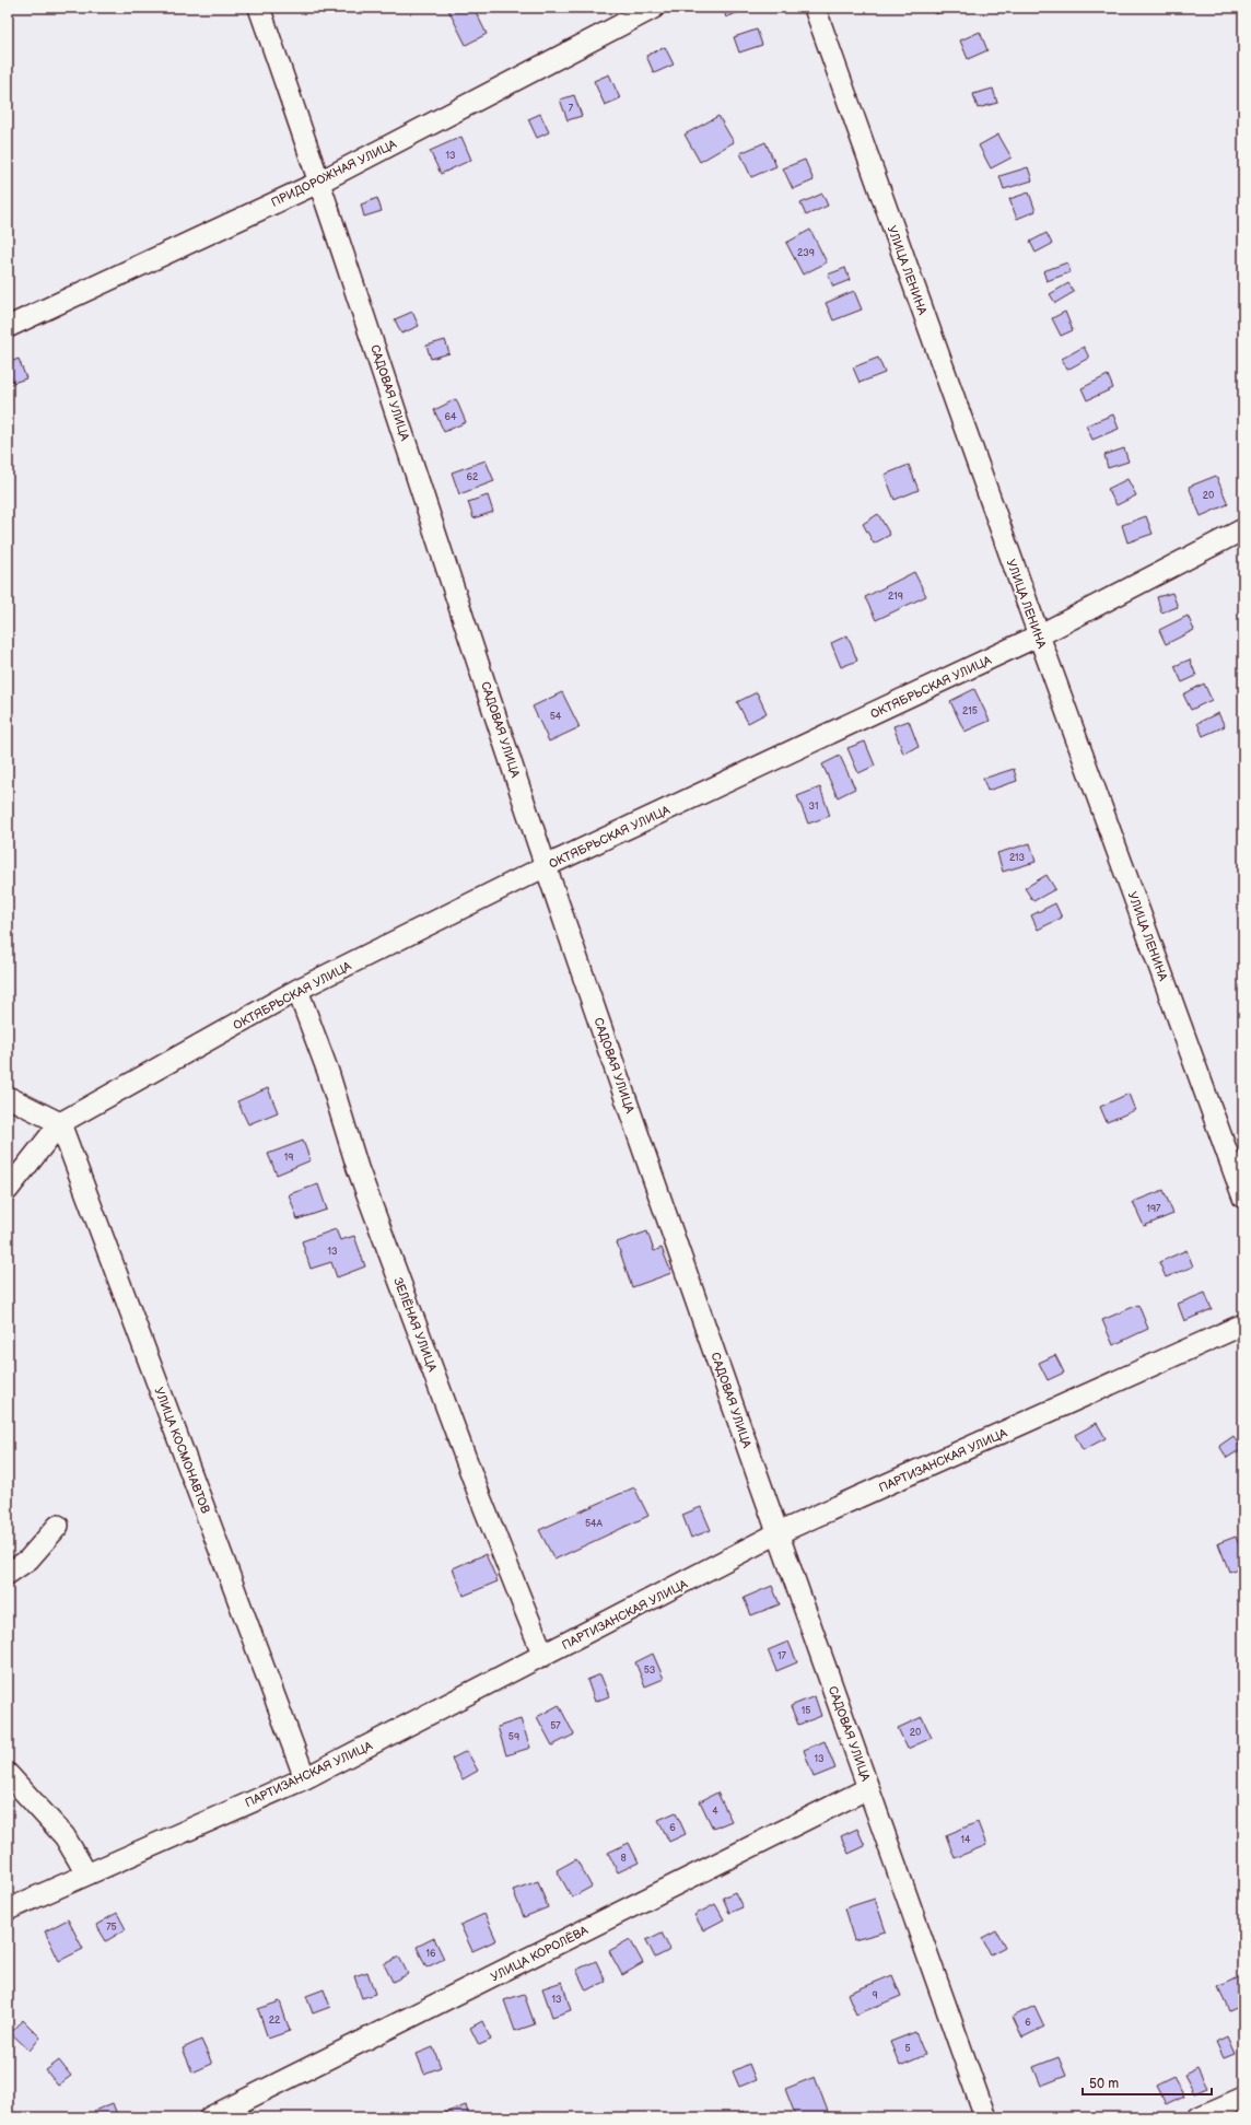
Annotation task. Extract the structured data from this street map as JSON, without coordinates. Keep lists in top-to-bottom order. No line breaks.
{"streets":{"street":["ПРИДОРОЖНАЯ УЛИЦА","УЛИЦА ЛЕНИНА","САДОВАЯ УЛИЦА","ОКТЯБРЬСКАЯ УЛИЦА","ЗЕЛЁНАЯ УЛИЦА","УЛИЦА КОСМОНАВТОВ","ПАРТИЗАНСКАЯ УЛИЦА","УЛИЦА КОРОЛЁВА"]},"crossings":[["ПРИДОРОЖНАЯ УЛИЦА","САДОВАЯ УЛИЦА"],["УЛИЦА ЛЕНИНА","ОКТЯБРЬСКАЯ УЛИЦА"],["САДОВАЯ УЛИЦА","ОКТЯБРЬСКАЯ УЛИЦА"],["САДОВАЯ УЛИЦА","ПАРТИЗАНСКАЯ УЛИЦА"],["САДОВАЯ УЛИЦА","УЛИЦА КОРОЛЁВА"],["ОКТЯБРЬСКАЯ УЛИЦА","ЗЕЛЁНАЯ УЛИЦА"],["ОКТЯБРЬСКАЯ УЛИЦА","УЛИЦА КОСМОНАВТОВ"],["ЗЕЛЁНАЯ УЛИЦА","ПАРТИЗАНСКАЯ УЛИЦА"],["УЛИЦА КОСМОНАВТОВ","ПАРТИЗАНСКАЯ УЛИЦА"]],"house_numbers":["7","13","239","64","62","20","219","215","54","31","213","19","197","13","54А","17","53","15","57","20","59","13","4","6","14","8","75","16","9","13","22","6","5"],"scale_bar":"50 m"}
